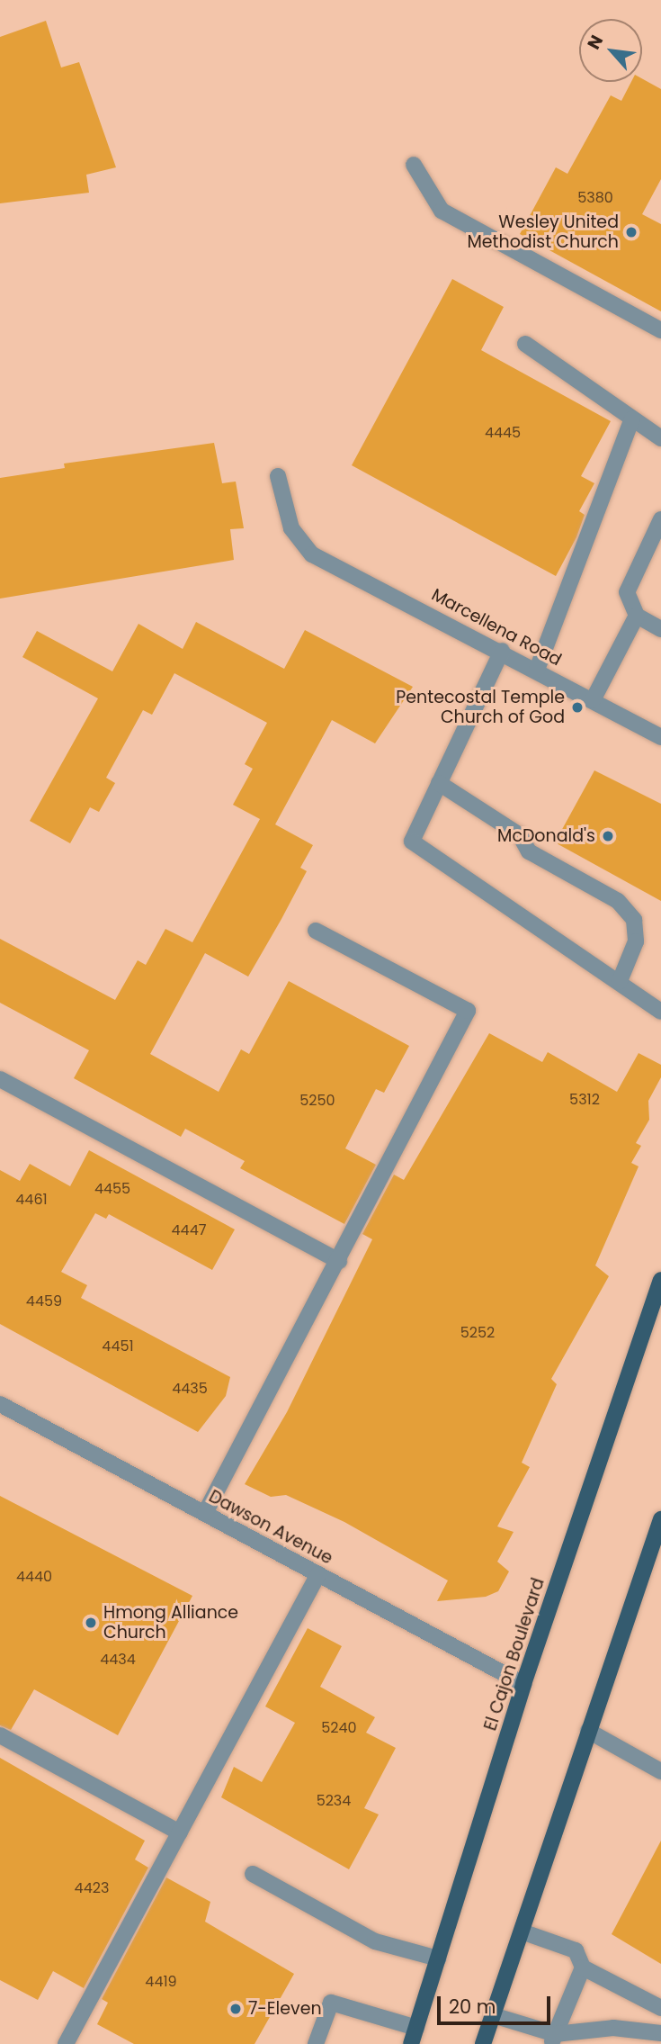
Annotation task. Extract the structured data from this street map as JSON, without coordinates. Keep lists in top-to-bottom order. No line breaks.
{"streets":{"main road":["El Cajon Boulevard"],"street":["Marcellena Road","Dawson Avenue"]},"crossings":[["Dawson Avenue","El Cajon Boulevard"]],"places":["Wesley United Methodist Church","Pentecostal Temple Church of God","McDonald's","Hmong Alliance Church","7-Eleven"],"house_numbers":["5380","4445","5312","5250","4455","4461","4447","4459","5252","4451","4435","4440","4434","5240","5234","4423","4419"],"scale_bar":"20 m","north":"top left"}
